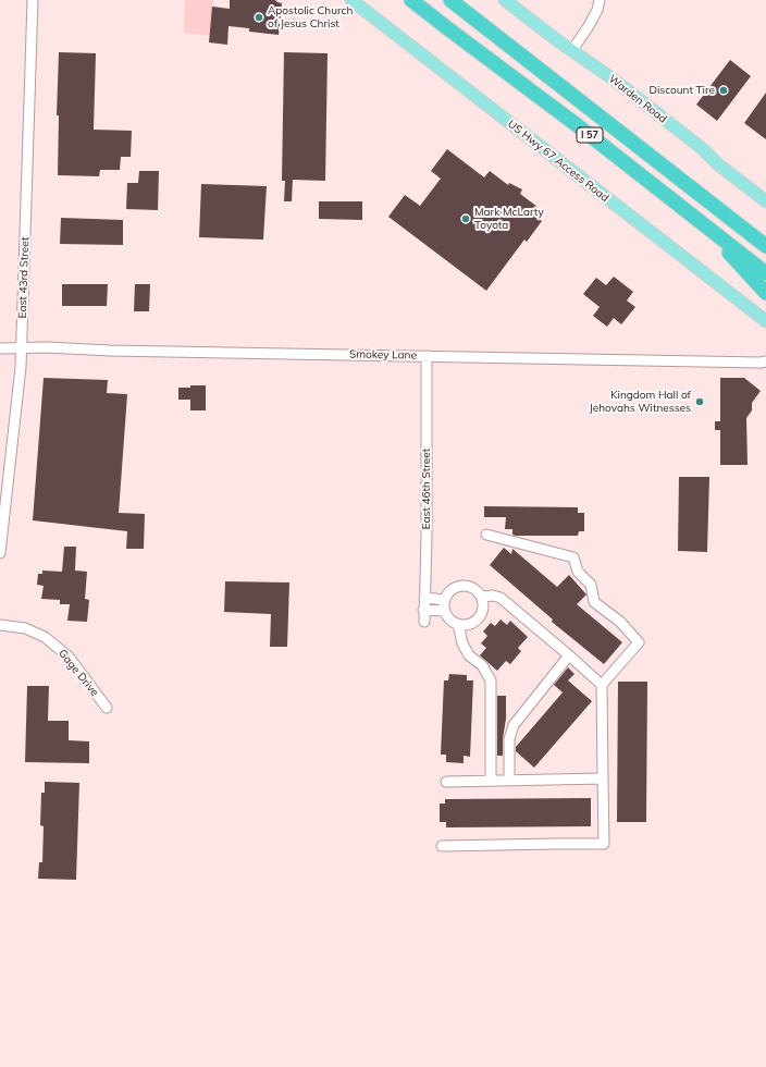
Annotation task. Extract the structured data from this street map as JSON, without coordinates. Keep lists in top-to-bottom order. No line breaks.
{"streets":{"highway":["I 57"],"main road":["Warden Road","US Hwy 67 Access Road"],"street":["East 43rd Street","Smokey Lane","East 46th Street","Gage Drive"]},"crossings":[["East 43rd Street","Smokey Lane"],["Smokey Lane","East 46th Street"]],"places":["Apostolic Church of Jesus Christ","Discount Tire","Mark McLarty Toyota","Kingdom Hall of Jehovahs Witnesses"]}
